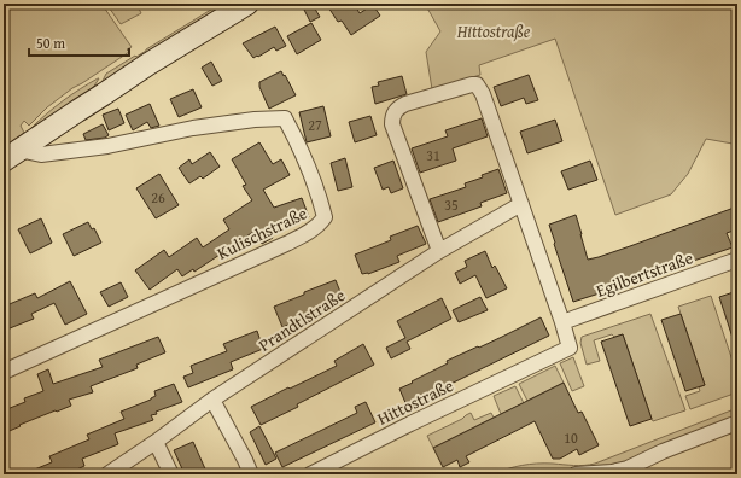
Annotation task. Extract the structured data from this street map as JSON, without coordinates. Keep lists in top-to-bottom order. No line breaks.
{"streets":{"street":["Kulischstraße","Egilbertstraße","Prandtlstraße","Hittostraße"]},"crossings":[["Egilbertstraße","Hittostraße"],["Prandtlstraße","Hittostraße"]],"parks":["Hittostraße"],"house_numbers":["27","31","26","35","10"],"scale_bar":"50 m"}
